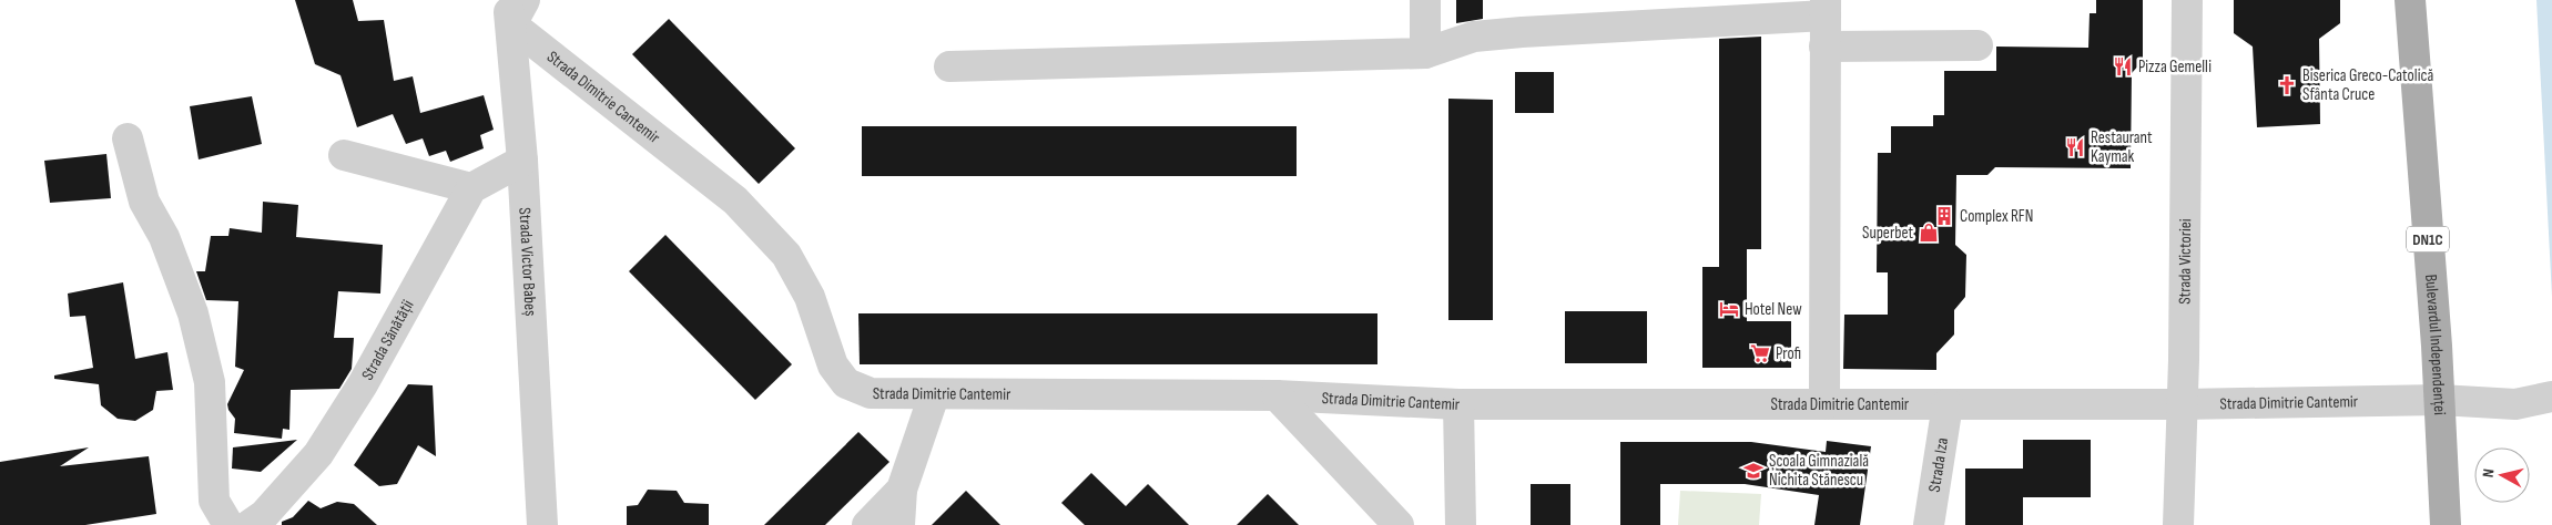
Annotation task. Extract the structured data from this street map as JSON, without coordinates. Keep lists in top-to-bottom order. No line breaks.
{"streets":{"main road":["DN1C","Bulevardul Independenței"],"street":["Strada Dimitrie Cantemir","Strada Victor Babeș","Strada Victoriei","Strada Sănătății","Strada Iza"]},"crossings":[["Strada Dimitrie Cantemir","Strada Victor Babeș"],["Strada Dimitrie Cantemir","Strada Victoriei"],["Strada Dimitrie Cantemir","Bulevardul Independenței"],["Strada Dimitrie Cantemir","Strada Iza"]],"places":{"restaurant":["Pizza Gemelli","Restaurant Kaymak"],"church":["Biserica Greco-Catolică Sfânta Cruce"],"building":["Complex RFN"],"shop":["Superbet"],"hotel":["Hotel New"],"supermarket":["Profi"],"school or university":["Școala Gimnazială Nichita Stănescu"]},"north":"left"}
